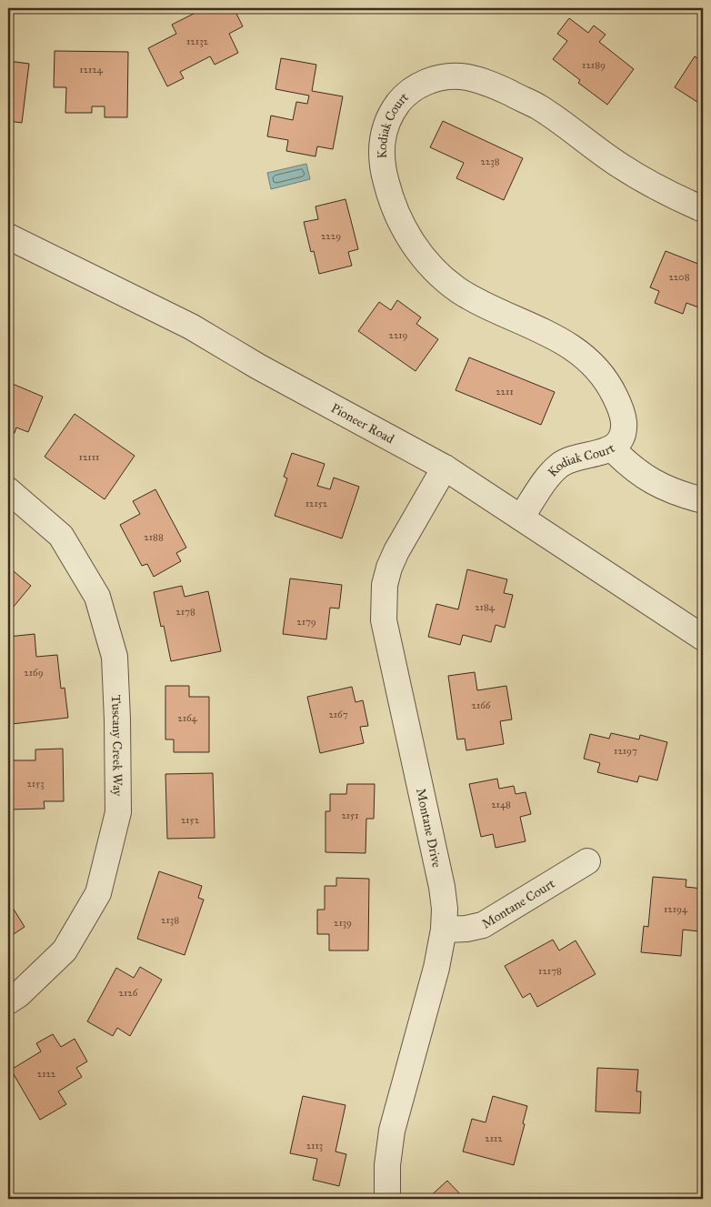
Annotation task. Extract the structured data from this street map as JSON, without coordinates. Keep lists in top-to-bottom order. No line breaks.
{"streets":{"street":["Kodiak Court","Pioneer Road","Tuscany Creek Way","Montane Drive","Montane Court"]},"crossings":[["Kodiak Court","Pioneer Road"],["Pioneer Road","Montane Drive"],["Montane Drive","Montane Court"]],"house_numbers":["12132","12189","12124","2238","2229","2208","2219","2211","12111","12152","2188","2184","2178","2179","2169","2166","2167","2164","12197","2153","2148","2151","2152","12194","2138","2139","12178","2126","2122","2112","2113"]}
